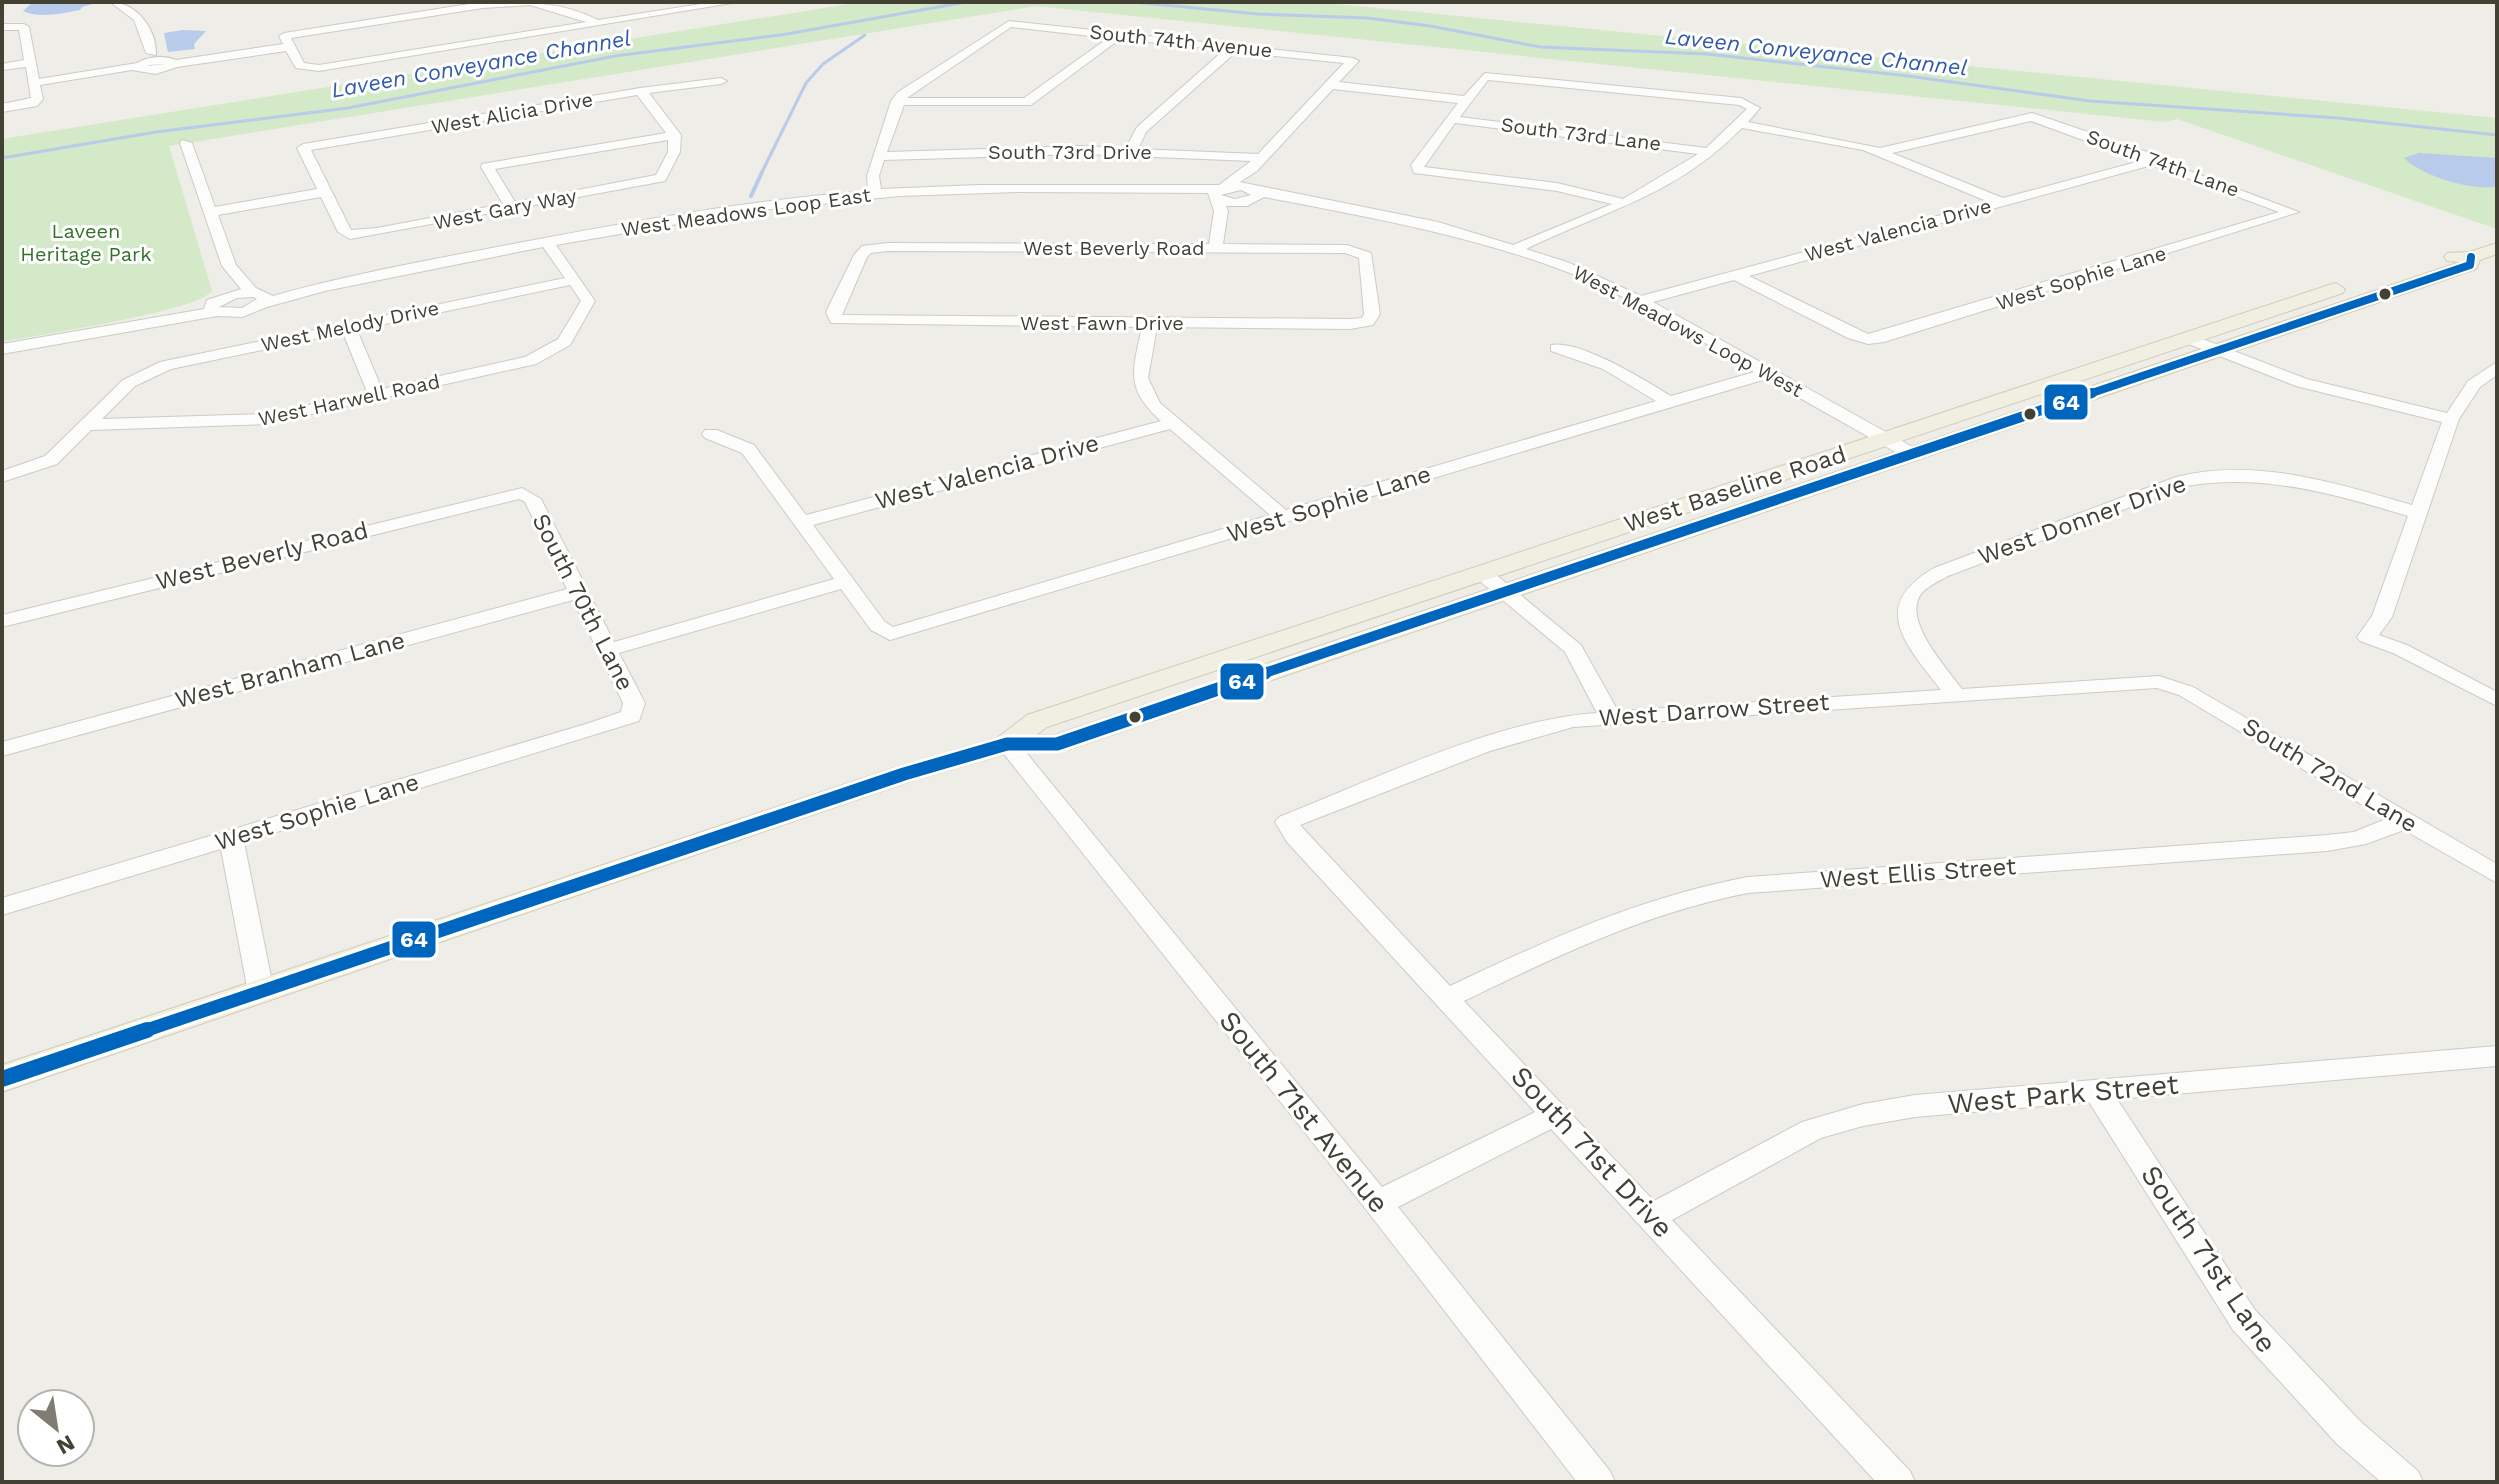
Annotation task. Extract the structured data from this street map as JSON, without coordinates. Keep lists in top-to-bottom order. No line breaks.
{"streets":{"main road":["West Baseline Road"],"street":["South 74th Avenue","West Alicia Drive","South 73rd Lane","South 73rd Drive","South 74th Lane","West Gary Way","West Meadows Loop East","West Valencia Drive","West Beverly Road","West Sophie Lane","West Fawn Drive","West Melody Drive","West Meadows Loop West","West Harwell Road","West Donner Drive","South 70th Lane","West Branham Lane","West Darrow Street","South 72nd Lane","West Ellis Street","West Park Street","South 71st Avenue","South 71st Drive","South 71st Lane"]},"crossings":[["West Alicia Drive","West Gary Way"],["South 74th Lane","West Valencia Drive"],["South 74th Lane","West Sophie Lane"],["West Meadows Loop East","West Meadows Loop West"],["West Valencia Drive","West Sophie Lane"],["West Valencia Drive","West Meadows Loop West"],["West Beverly Road","West Fawn Drive"],["West Beverly Road","South 70th Lane"],["West Sophie Lane","West Meadows Loop West"],["West Sophie Lane","South 70th Lane"],["West Melody Drive","West Harwell Road"],["West Meadows Loop West","West Baseline Road"],["West Baseline Road","South 71st Avenue"],["West Donner Drive","West Darrow Street"],["South 70th Lane","West Branham Lane"],["West Darrow Street","South 72nd Lane"],["West Darrow Street","South 71st Drive"],["South 72nd Lane","West Ellis Street"],["West Ellis Street","South 71st Drive"],["West Park Street","South 71st Drive"],["West Park Street","South 71st Lane"]],"water":["Laveen Conveyance Channel"],"parks":["Laveen Heritage Park"],"lines":["transit line 64"],"north":"bottom right"}
